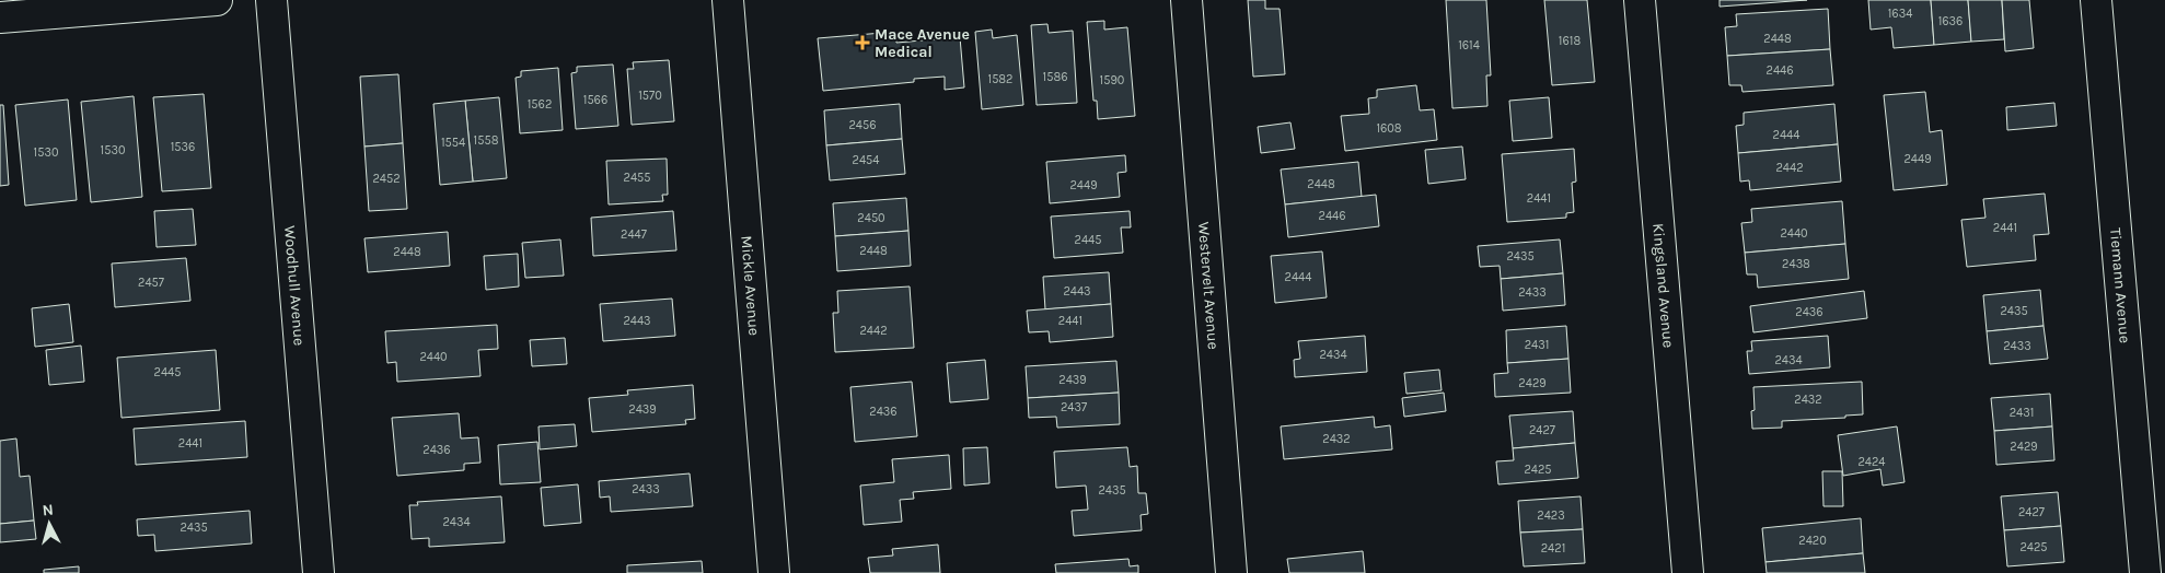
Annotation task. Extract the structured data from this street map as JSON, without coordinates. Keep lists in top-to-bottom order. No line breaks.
{"streets":{"street":["Woodhull Avenue","Mickle Avenue","Westervelt Avenue","Kingsland Avenue","Tiemann Avenue"]},"places":{"health":["Mace Avenue Medical"]},"house_numbers":["1634","1636","2448","1618","1614","2446","1586","1582","1590","1570","1566","1562","2456","1608","2444","1558","1554","1536","1530","1530","2449","2454","2442","2455","2452","2448","2449","2441","2446","2450","2441","2440","2447","2445","2448","2448","2435","2438","2444","2457","2443","2433","2435","2436","2443","2441","2442","2431","2433","2434","2440","2434","2445","2439","2429","2432","2437","2439","2436","2431","2427","2432","2441","2429","2436","2424","2425","2433","2435","2427","2423","2434","2435","2420","2425","2421"],"north":"top"}
